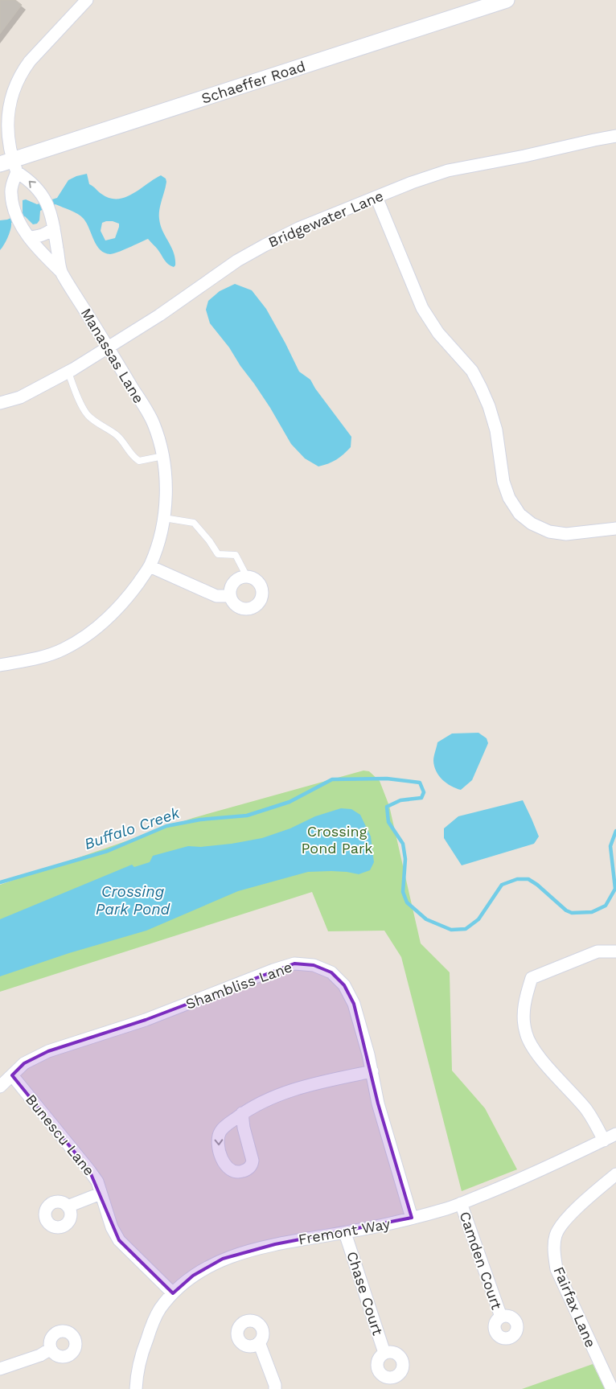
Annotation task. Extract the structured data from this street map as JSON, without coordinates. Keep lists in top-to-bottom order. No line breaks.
{"streets":{"street":["Schaeffer Road","Bridgewater Lane","Manassas Lane","Shambliss Lane","Bunescu Lane","Fremont Way","Camden Court","Chase Court","Fairfax Lane"]},"crossings":[["Schaeffer Road","Manassas Lane"],["Bridgewater Lane","Manassas Lane"],["Shambliss Lane","Bunescu Lane"],["Shambliss Lane","Fremont Way"],["Bunescu Lane","Fremont Way"],["Fremont Way","Camden Court"],["Fremont Way","Chase Court"]],"water":["Buffalo Creek","Crossing Park Pond"],"parks":["Crossing Pond Park"]}
